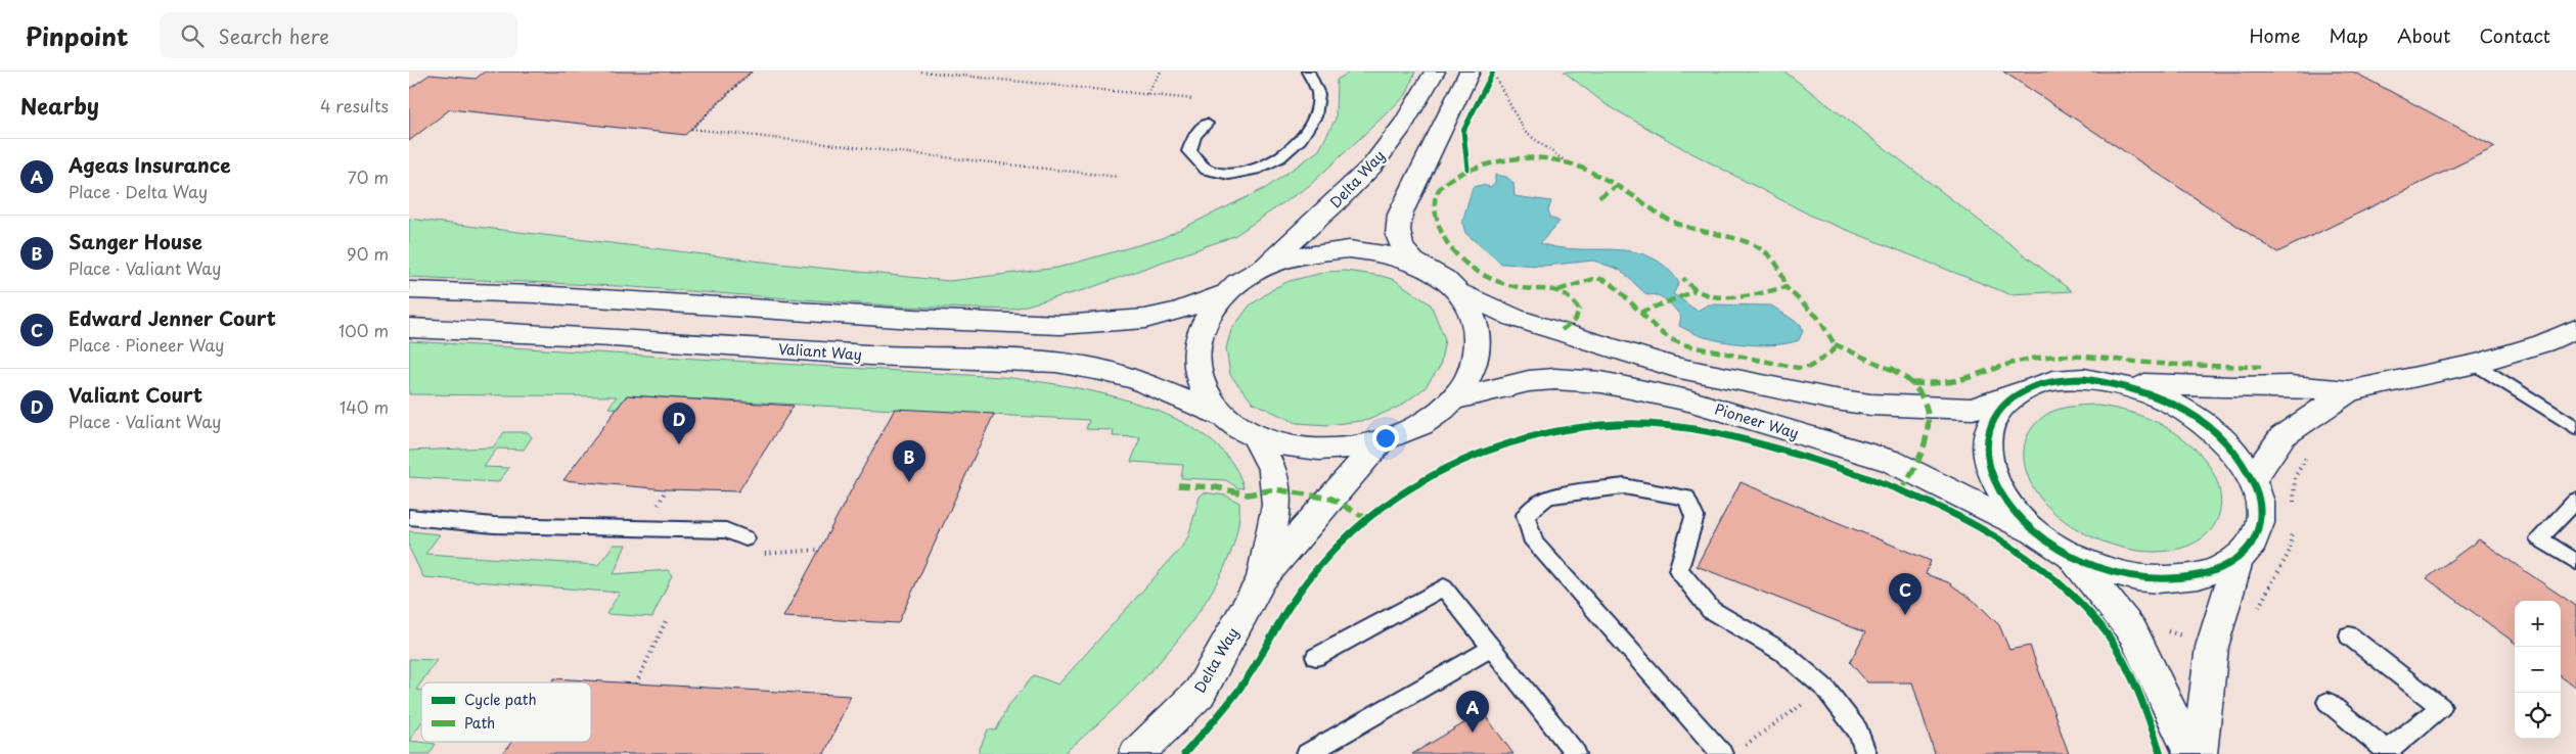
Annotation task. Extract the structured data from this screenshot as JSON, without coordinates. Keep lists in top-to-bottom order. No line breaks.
{"streets":{"street":["Delta Way","Valiant Way","Pioneer Way"]},"legend":["Cycle path","Path"],"page":{"header":"Pinpoint","search":"Search here","nav":["Home","Map","About","Contact"],"heading":["Nearby","4 results"],"list":[{"mark":"A","name":"Ageas Insurance","note":"Place · Delta Way","value":"70 m"},{"mark":"B","name":"Sanger House","note":"Place · Valiant Way","value":"90 m"},{"mark":"C","name":"Edward Jenner Court","note":"Place · Pioneer Way","value":"100 m"},{"mark":"D","name":"Valiant Court","note":"Place · Valiant Way","value":"140 m"}],"pins":["D","B","C","A"],"map_buttons":["+","−"]}}
